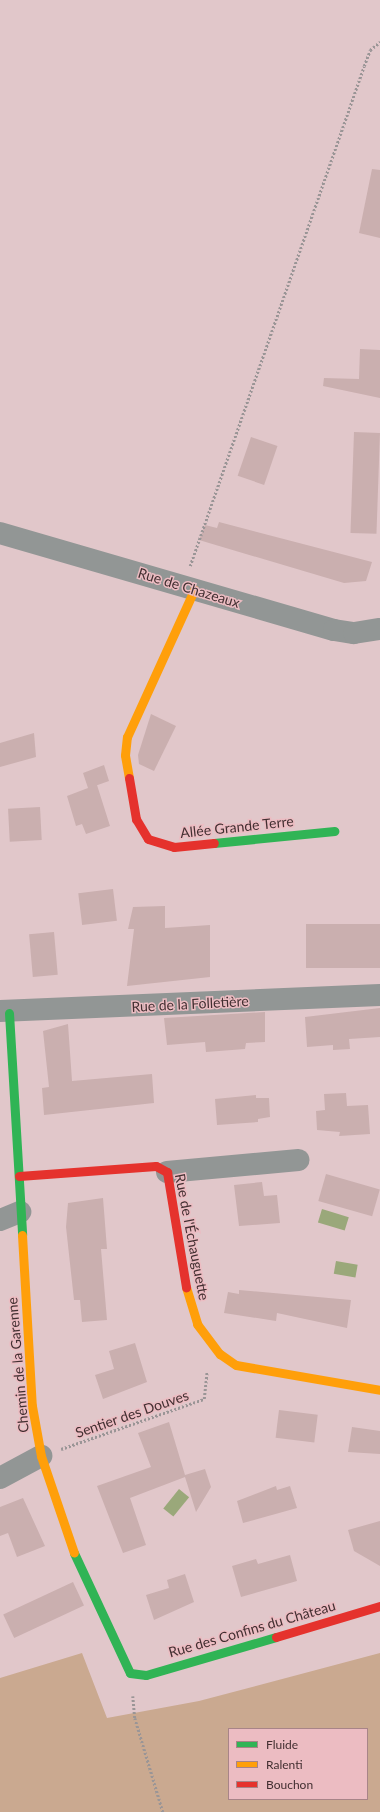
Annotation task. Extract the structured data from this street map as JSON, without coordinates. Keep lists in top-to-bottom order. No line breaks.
{"streets":{"street":["Rue de Chazeaux","Allée Grande Terre","Rue de la Folletière","Rue de l'Échauguette","Chemin de la Garenne","Rue des Confins du Château"],"path":["Sentier des Douves"]},"crossings":[["Rue de Chazeaux","Allée Grande Terre"],["Rue de la Folletière","Chemin de la Garenne"],["Rue de l'Échauguette","Chemin de la Garenne"],["Rue de l'Échauguette","Sentier des Douves"],["Chemin de la Garenne","Sentier des Douves"],["Chemin de la Garenne","Rue des Confins du Château"]],"legend":["Fluide","Ralenti","Bouchon"]}
